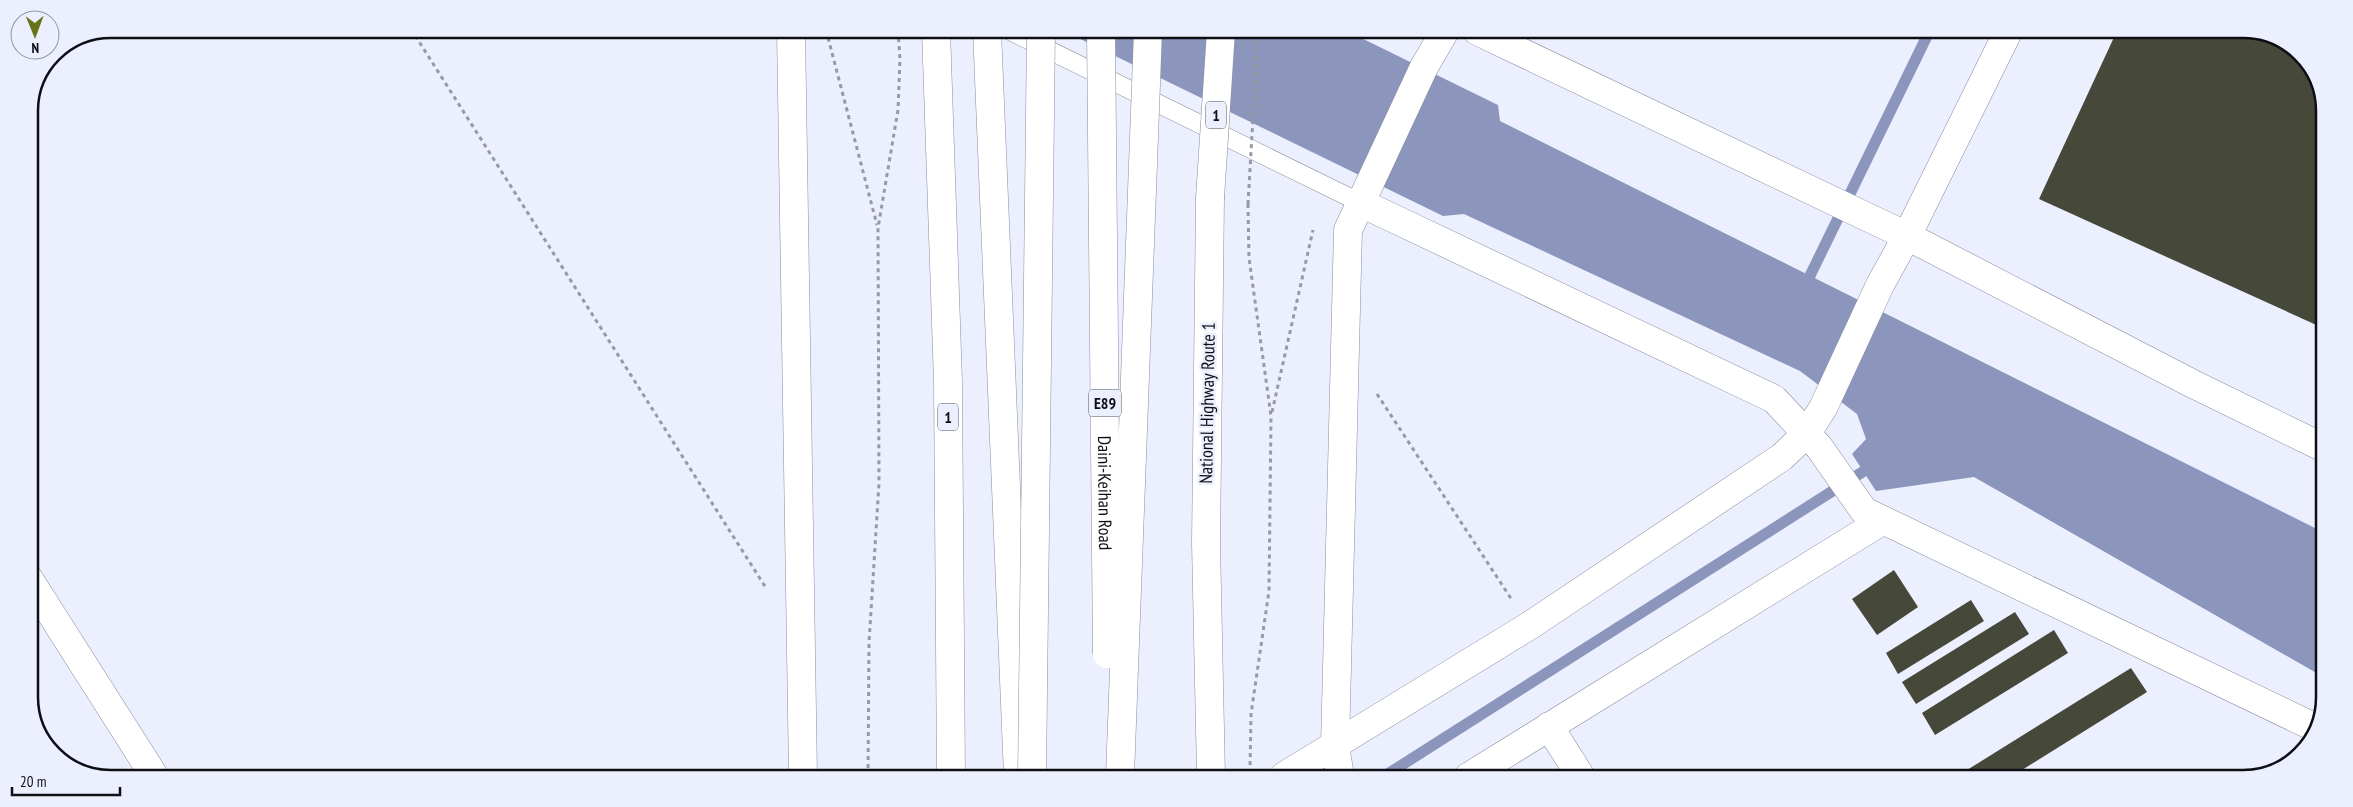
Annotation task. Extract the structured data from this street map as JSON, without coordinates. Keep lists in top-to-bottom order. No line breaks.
{"streets":{"main road":["1","E89","National Highway Route 1","Daini-Keihan Road"]},"scale_bar":"20 m","north":"bottom"}
